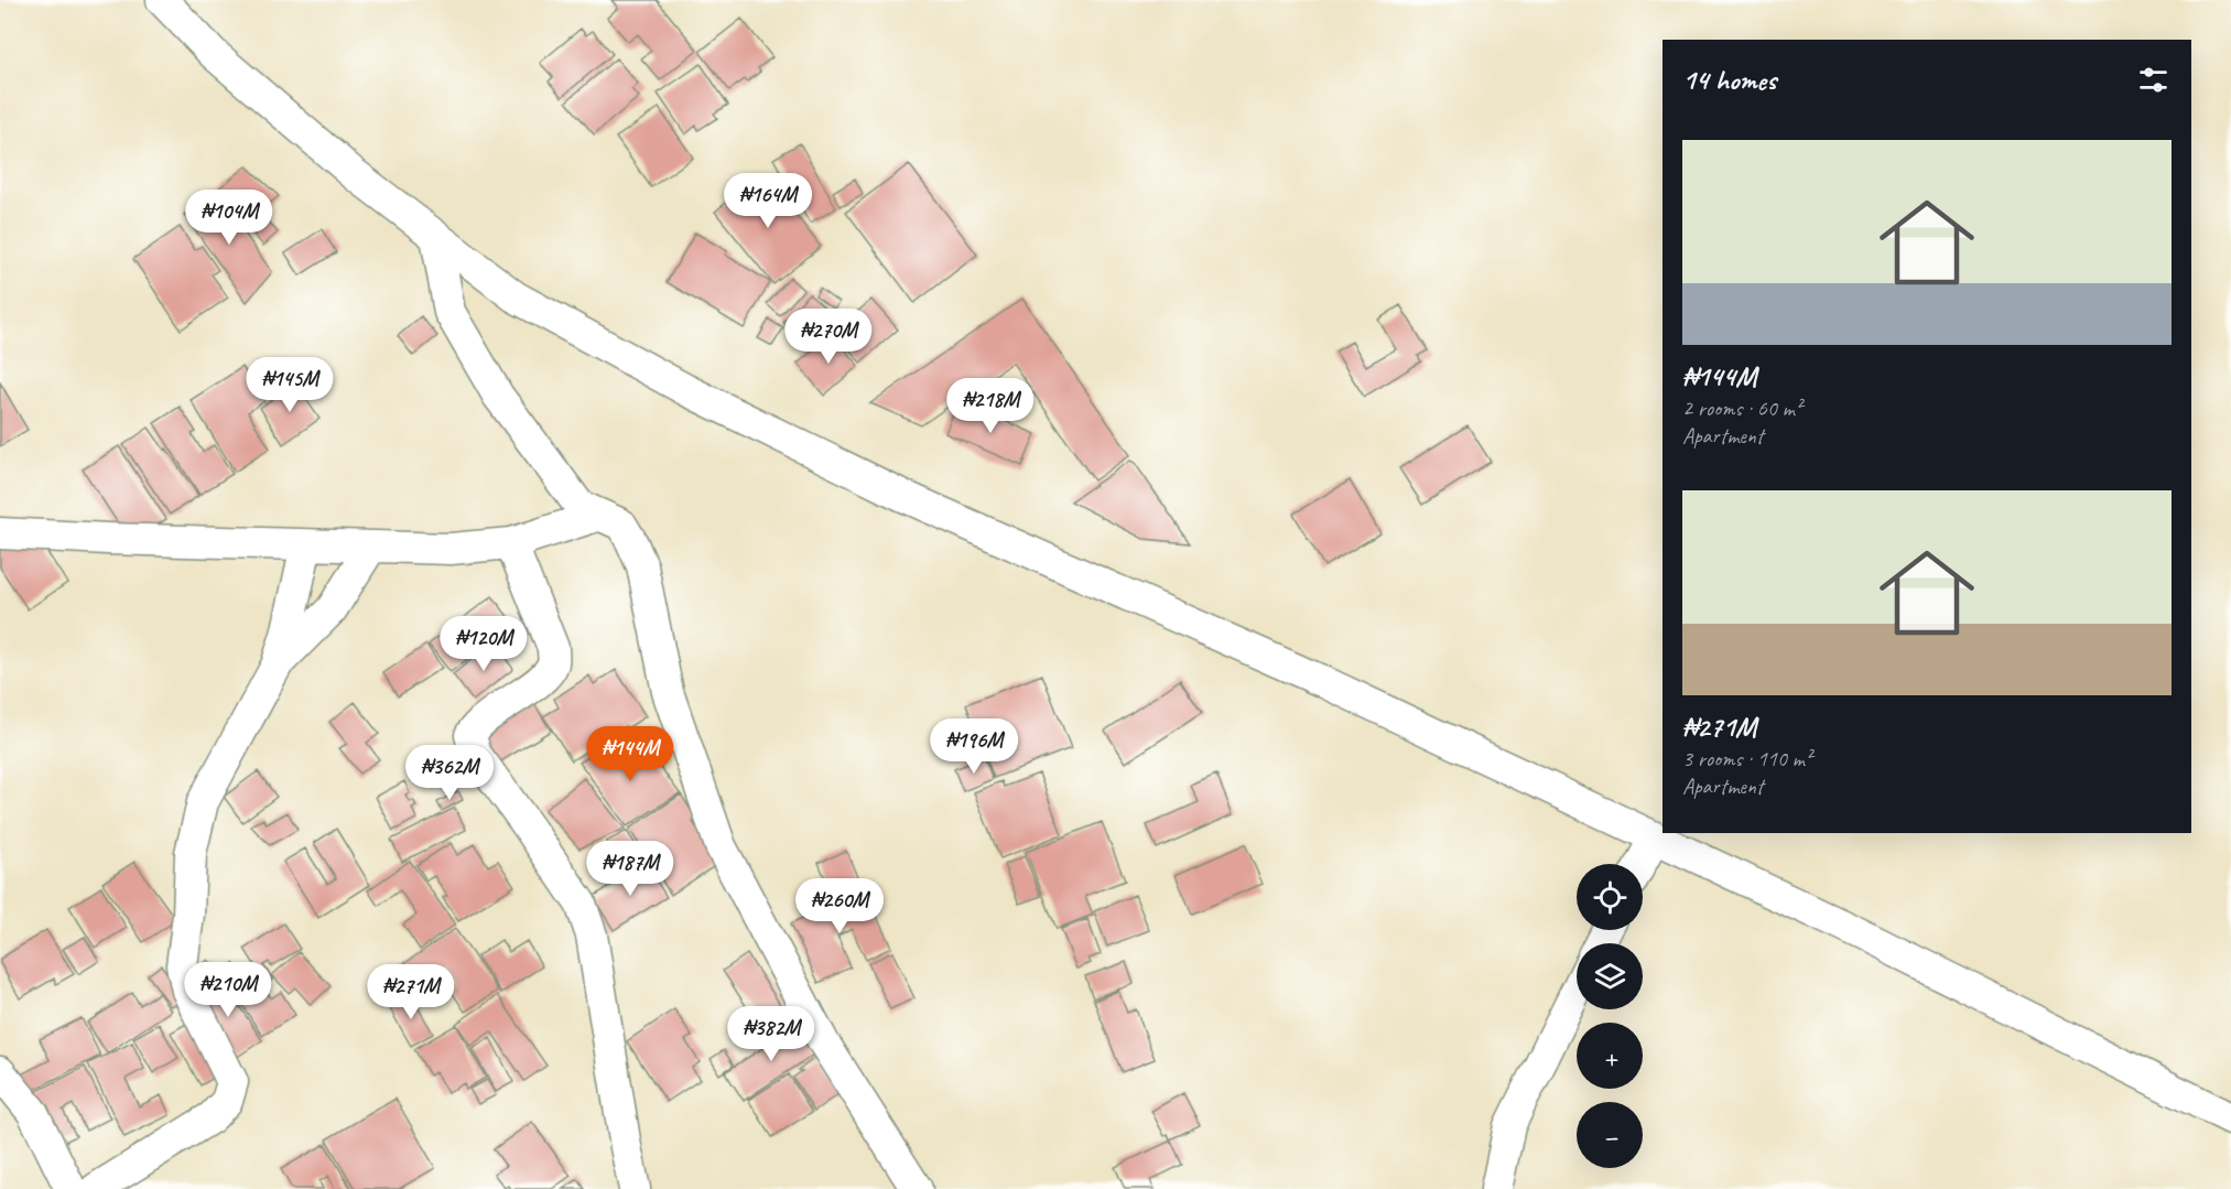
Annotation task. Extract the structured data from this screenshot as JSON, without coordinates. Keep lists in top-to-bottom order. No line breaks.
{"page":{"heading":"14 homes","list":[{"name":"₦144M","note":"2 rooms · 60 m² · Apartment"},{"name":"₦271M","note":"3 rooms · 110 m² · Apartment"}],"price":["₦164M","₦104M","₦270M","₦145M","₦218M","₦120M","₦196M","₦144M","₦362M","₦187M","₦260M","₦210M","₦271M","₦382M"],"map_buttons":["+","−"]}}
